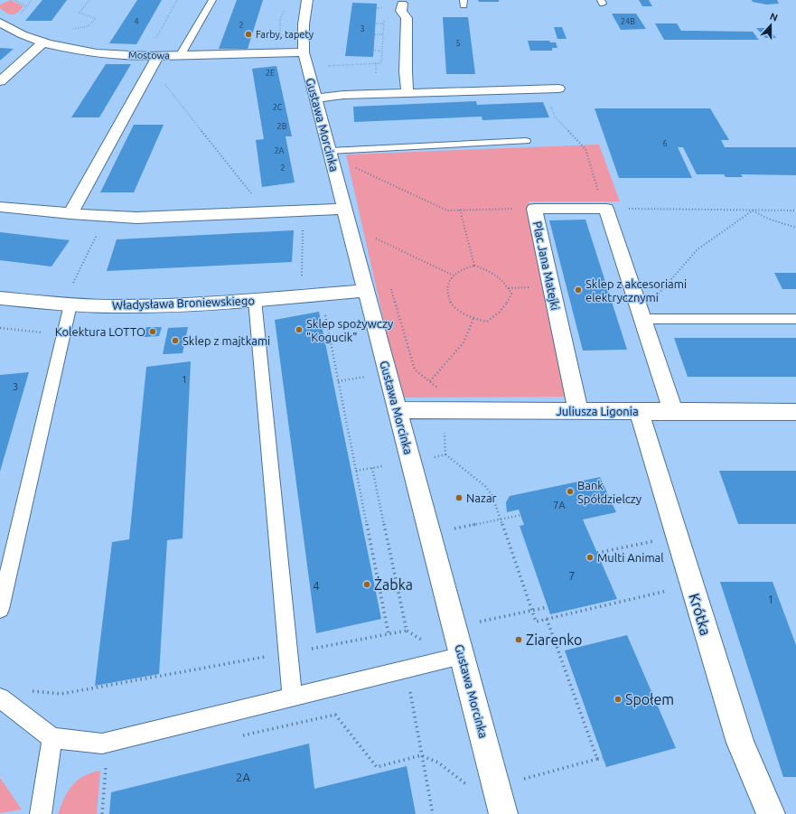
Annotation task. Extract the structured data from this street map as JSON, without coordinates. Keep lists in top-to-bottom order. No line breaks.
{"streets":{"street":["Mostowa","Gustawa Morcinka","Plac Jana Matejki","Władysława Broniewskiego","Juliusza Ligonia","Krótka"]},"crossings":[["Mostowa","Gustawa Morcinka"],["Gustawa Morcinka","Władysława Broniewskiego"],["Gustawa Morcinka","Juliusza Ligonia"],["Plac Jana Matejki","Juliusza Ligonia"],["Juliusza Ligonia","Krótka"]],"places":["Farby, tapety","Sklep z akcesoriami elektrycznymi","Sklep spożywczy \"Kogucik\"","Kolektura LOTTO","Sklep z majtkami","Bank Spółdzielczy","Nazar","Multi Animal","Żabka","Ziarenko","Społem"],"house_numbers":["4","24B","2","3","5","2E","2C","2B","6","2A","2","1","3","7A","7","4","1","2A"],"north":"top"}
